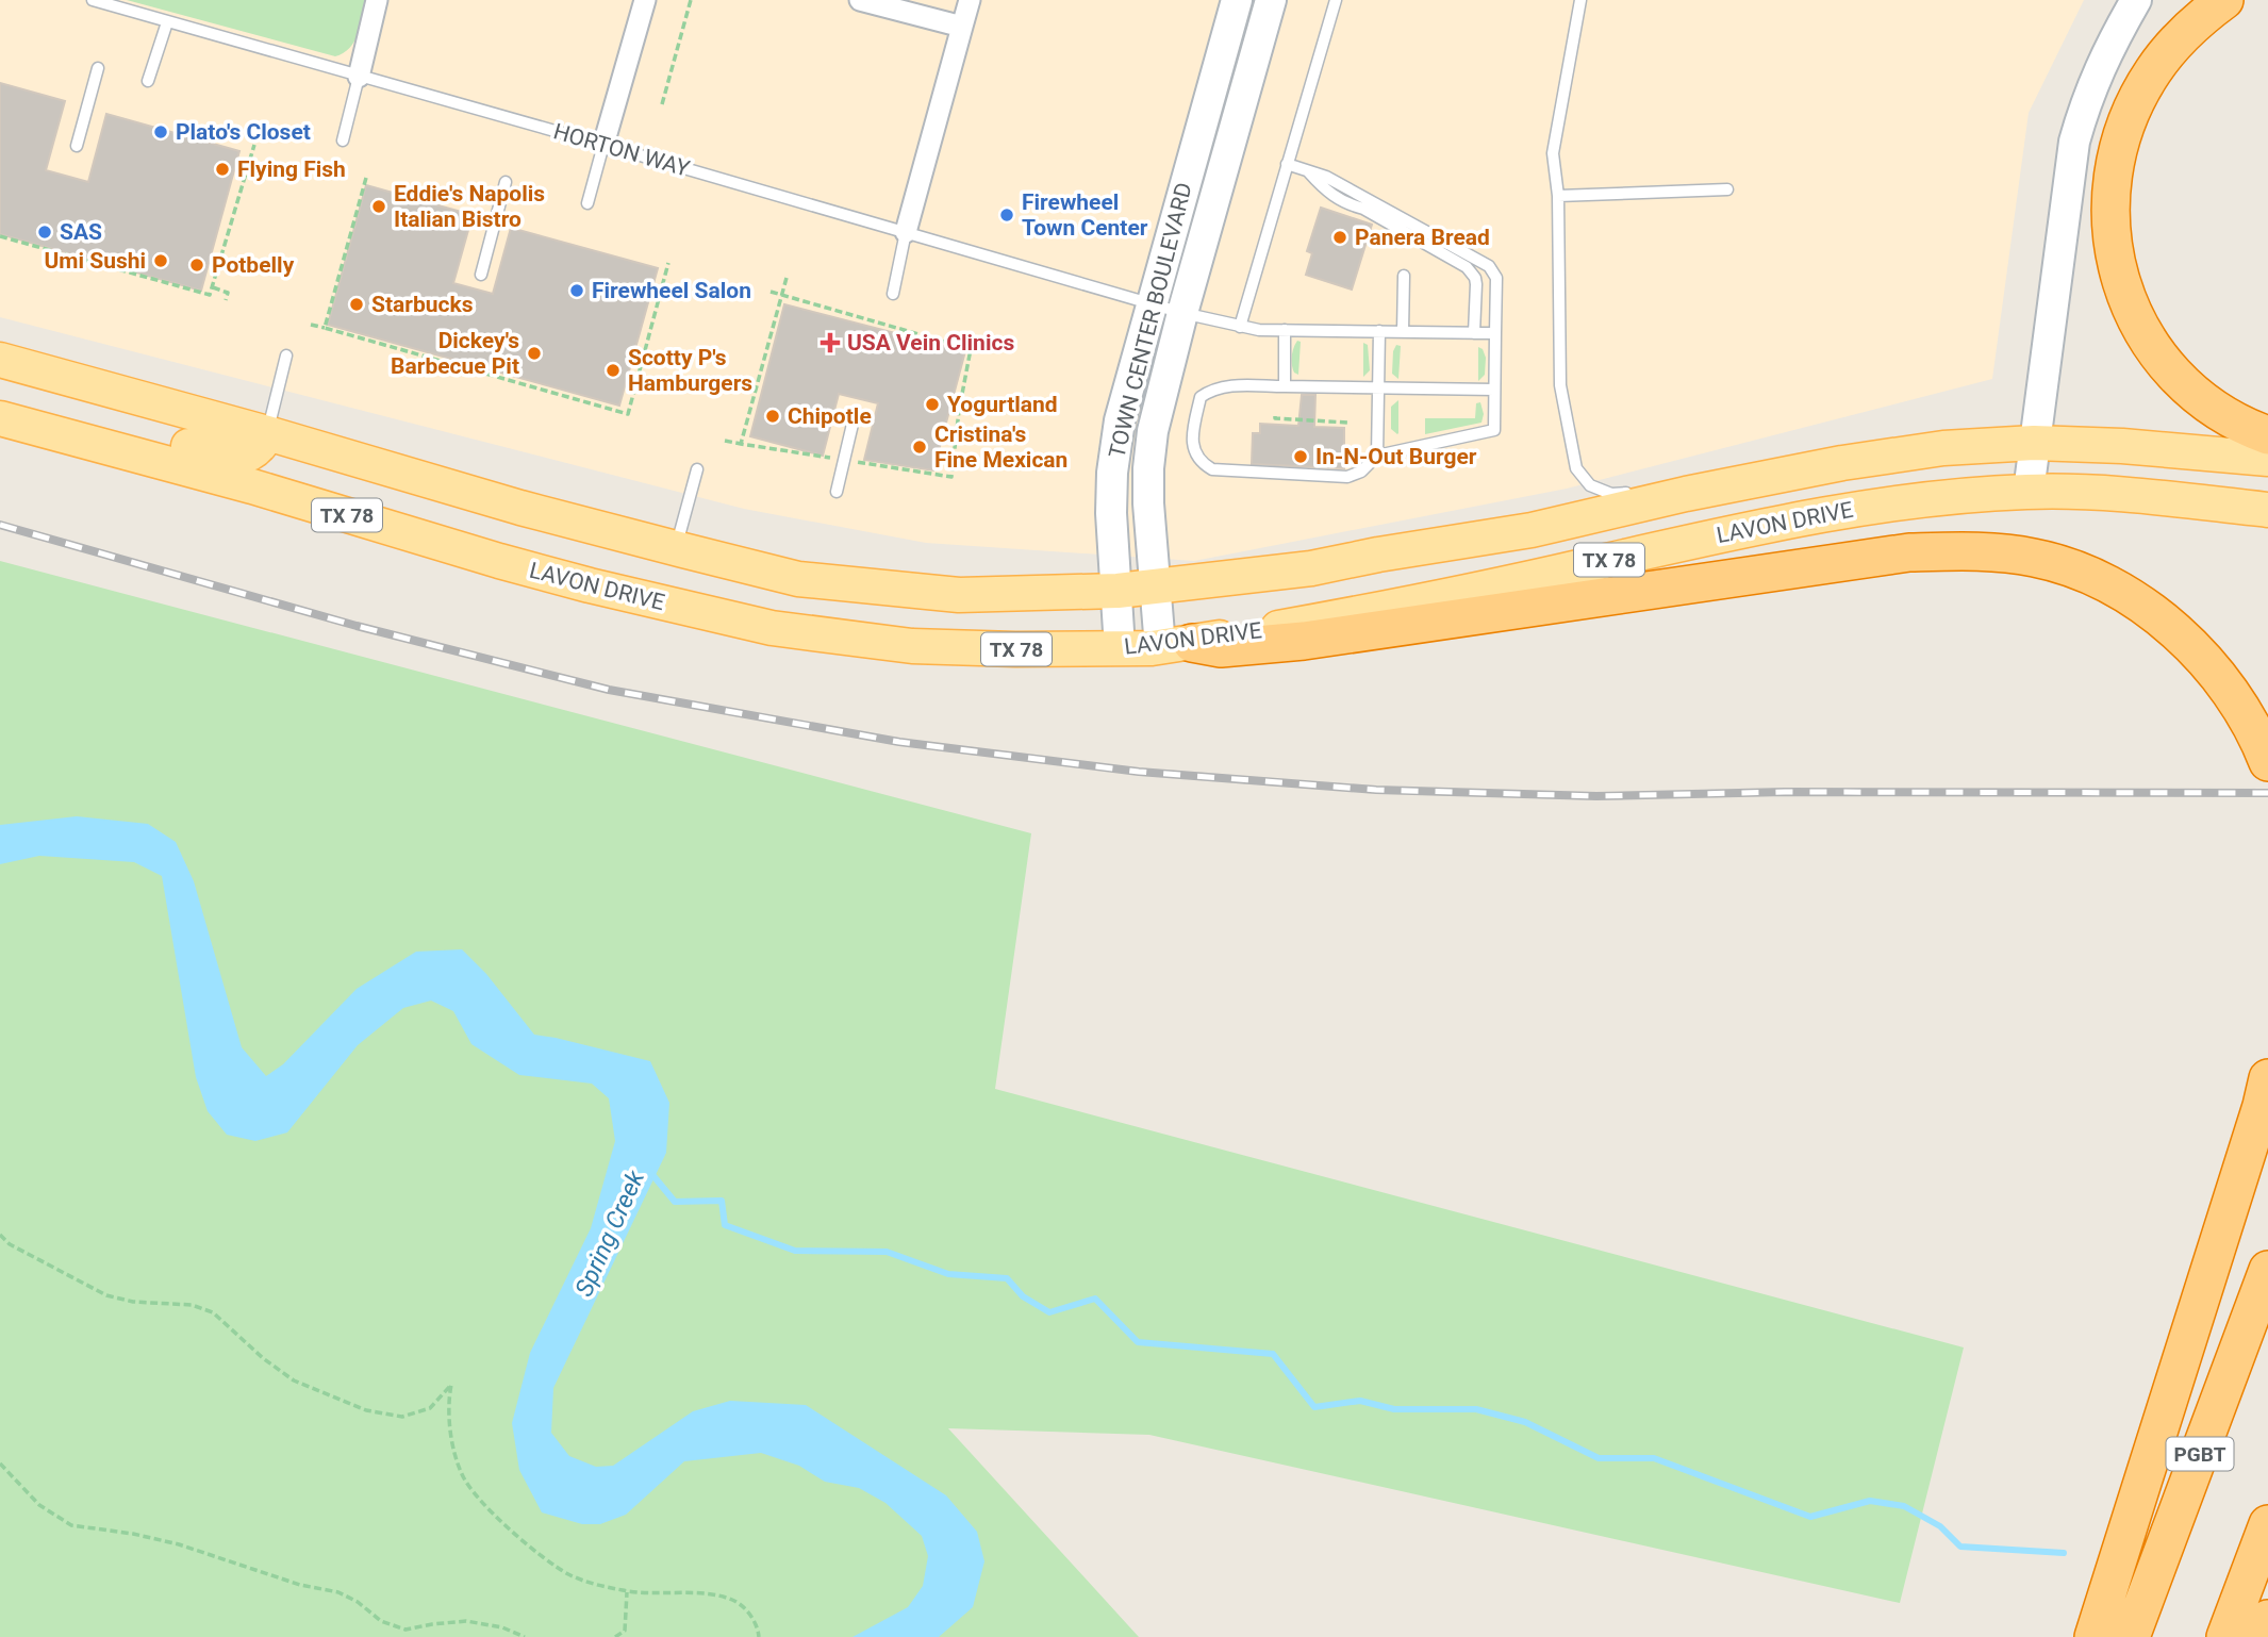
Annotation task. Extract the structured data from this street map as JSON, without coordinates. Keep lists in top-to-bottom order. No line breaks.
{"streets":{"highway":["PGBT"],"main road":["TX 78","LAVON DRIVE"],"street":["TOWN CENTER BOULEVARD"],"lane":["HORTON WAY"]},"crossings":[["HORTON WAY","TOWN CENTER BOULEVARD"],["TOWN CENTER BOULEVARD","TX 78"],["TOWN CENTER BOULEVARD","LAVON DRIVE"]],"water":["Spring Creek"],"places":{"other":["Plato's Closet","Flying Fish","Eddie's Napolis Italian Bistro","Firewheel Town Center","SAS","Panera Bread","Umi Sushi","Potbelly","Firewheel Salon","Starbucks","Dickey's Barbecue Pit","Scotty P's Hamburgers","Yogurtland","Chipotle","Cristina's Fine Mexican","In-N-Out Burger"],"health":["USA Vein Clinics"]}}
